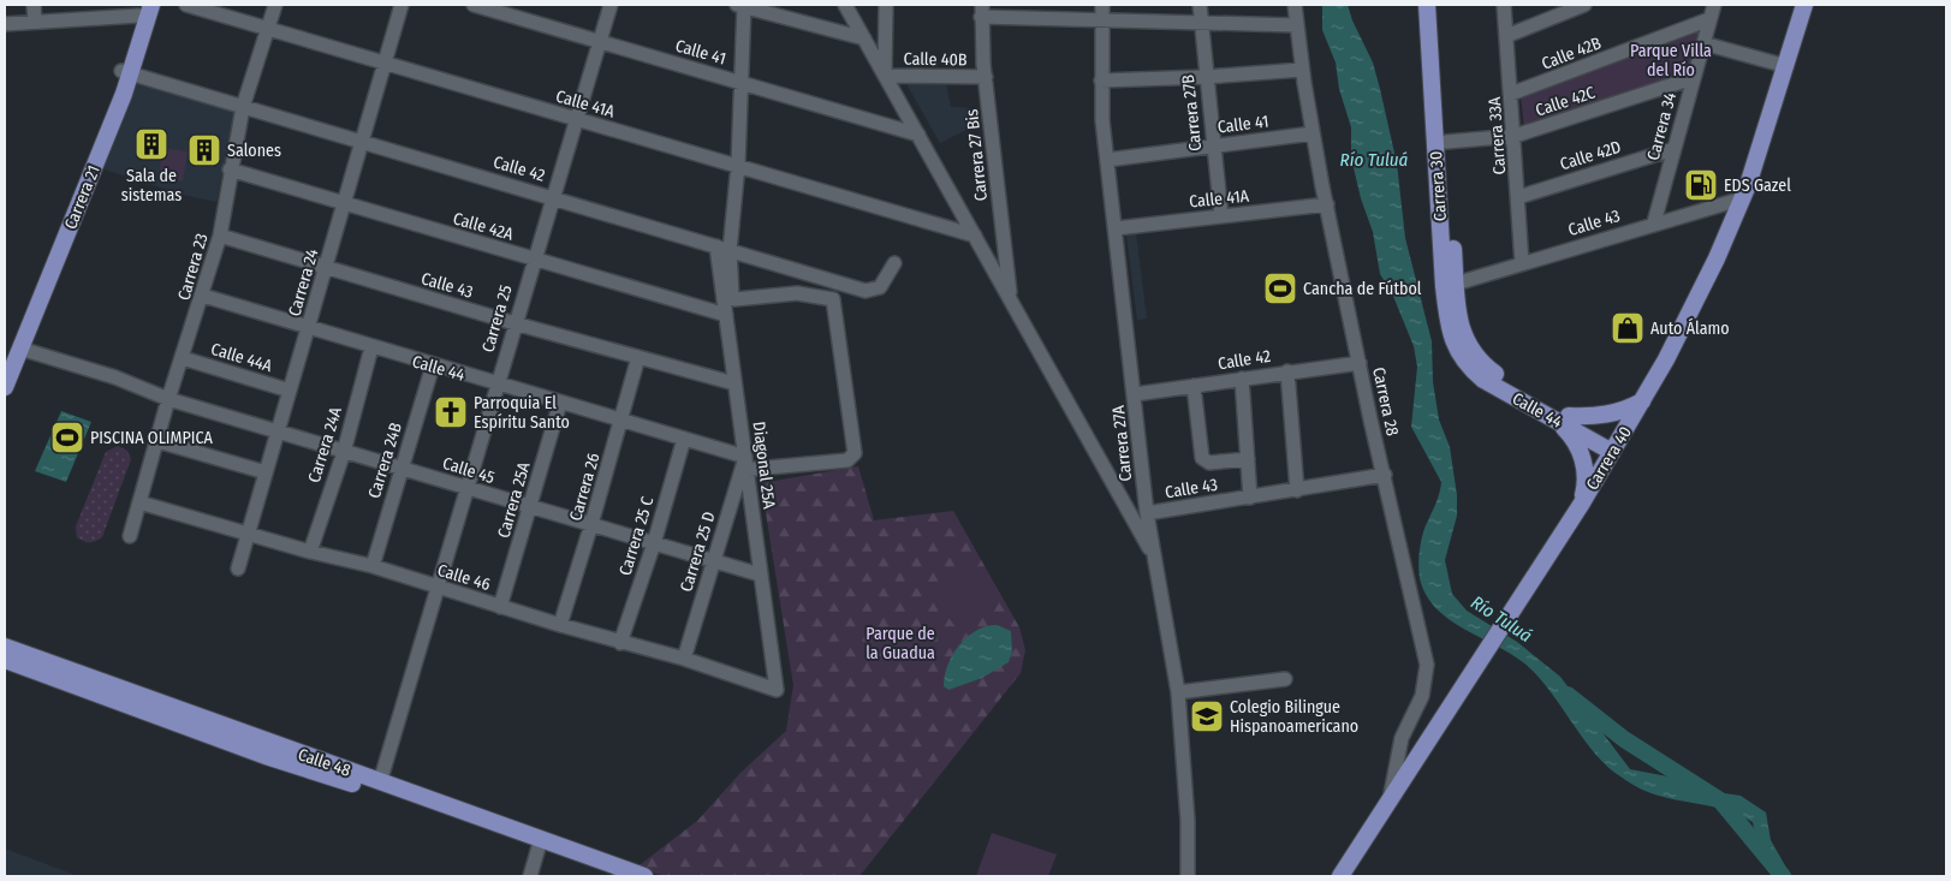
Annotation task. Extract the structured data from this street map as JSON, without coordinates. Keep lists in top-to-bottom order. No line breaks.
{"streets":{"main road":["Carrera 30","Carrera 21","Calle 44","Carrera 40","Calle 48"],"street":["Calle 41","Calle 42B","Calle 40B","Calle 42C","Calle 41A","Carrera 27B","Carrera 34","Carrera 33A","Carrera 27 Bis","Calle 42D","Calle 42","Calle 43","Calle 42A","Carrera 23","Carrera 24","Carrera 25","Calle 44A","Carrera 28","Carrera 27A","Carrera 24A","Carrera 24B","Diagonal 25A","Calle 45","Carrera 26","Carrera 25A","Carrera 25 C","Carrera 25 D","Calle 46"]},"crossings":[["Calle 41","Carrera 27B"],["Calle 41","Carrera 25"],["Calle 41","Carrera 28"],["Calle 41","Carrera 27A"],["Calle 42B","Carrera 34"],["Calle 42B","Carrera 33A"],["Calle 40B","Carrera 27 Bis"],["Calle 42C","Carrera 34"],["Calle 42C","Carrera 33A"],["Calle 42C","Carrera 30"],["Calle 41A","Carrera 27B"],["Calle 41A","Carrera 23"],["Calle 41A","Carrera 24"],["Calle 41A","Carrera 25"],["Calle 41A","Carrera 28"],["Calle 41A","Carrera 27A"],["Carrera 34","Calle 42D"],["Carrera 34","Calle 43"],["Carrera 33A","Calle 42D"],["Carrera 33A","Calle 43"],["Calle 42","Carrera 21"],["Calle 42","Carrera 23"],["Calle 42","Carrera 24"],["Calle 42","Carrera 25"],["Calle 42","Carrera 28"],["Calle 42","Carrera 27A"],["Calle 42","Diagonal 25A"],["Carrera 30","Calle 43"],["Carrera 30","Calle 44"],["Carrera 21","Calle 45"],["Calle 43","Carrera 23"],["Calle 43","Carrera 24"],["Calle 43","Carrera 25"],["Calle 43","Carrera 28"],["Calle 43","Carrera 27A"],["Calle 43","Carrera 40"],["Calle 43","Diagonal 25A"],["Calle 43","Carrera 26"],["Calle 42A","Carrera 23"],["Calle 42A","Carrera 24"],["Calle 42A","Carrera 25"],["Calle 42A","Diagonal 25A"],["Carrera 23","Calle 44A"],["Carrera 23","Calle 44"],["Carrera 23","Calle 45"],["Carrera 23","Calle 46"],["Carrera 24","Calle 44A"],["Carrera 24","Calle 44"],["Carrera 24","Calle 45"],["Carrera 24","Calle 46"],["Carrera 25","Calle 44"],["Carrera 25","Calle 45"],["Carrera 25","Calle 46"],["Carrera 25","Calle 48"],["Calle 44","Carrera 24A"],["Calle 44","Carrera 40"],["Calle 44","Carrera 24B"],["Calle 44","Diagonal 25A"],["Calle 44","Carrera 26"],["Calle 44","Carrera 25A"],["Calle 44","Carrera 25 C"],["Calle 44","Carrera 25 D"],["Carrera 28","Carrera 40"],["Carrera 24A","Calle 45"],["Carrera 24A","Calle 46"],["Carrera 24B","Calle 45"],["Carrera 24B","Calle 46"],["Diagonal 25A","Calle 45"],["Diagonal 25A","Carrera 25 D"],["Diagonal 25A","Calle 46"],["Calle 45","Carrera 26"],["Calle 45","Carrera 25A"],["Calle 45","Carrera 25 C"],["Calle 45","Carrera 25 D"],["Carrera 26","Calle 46"],["Carrera 25A","Calle 46"],["Carrera 25 C","Calle 46"],["Carrera 25 D","Calle 46"]],"water":["Río Tuluá"],"parks":["Parque Villa del Río","Parque de la Guadua"],"places":{"building":["Sala de sistemas","Salones"],"fuel station":["EDS Gazel"],"sports":["Cancha de Fútbol","PISCINA OLIMPICA"],"shop":["Auto Álamo"],"church":["Parroquia El Espíritu Santo"],"school or university":["Colegio Bilingue Hispanoamericano"]}}
